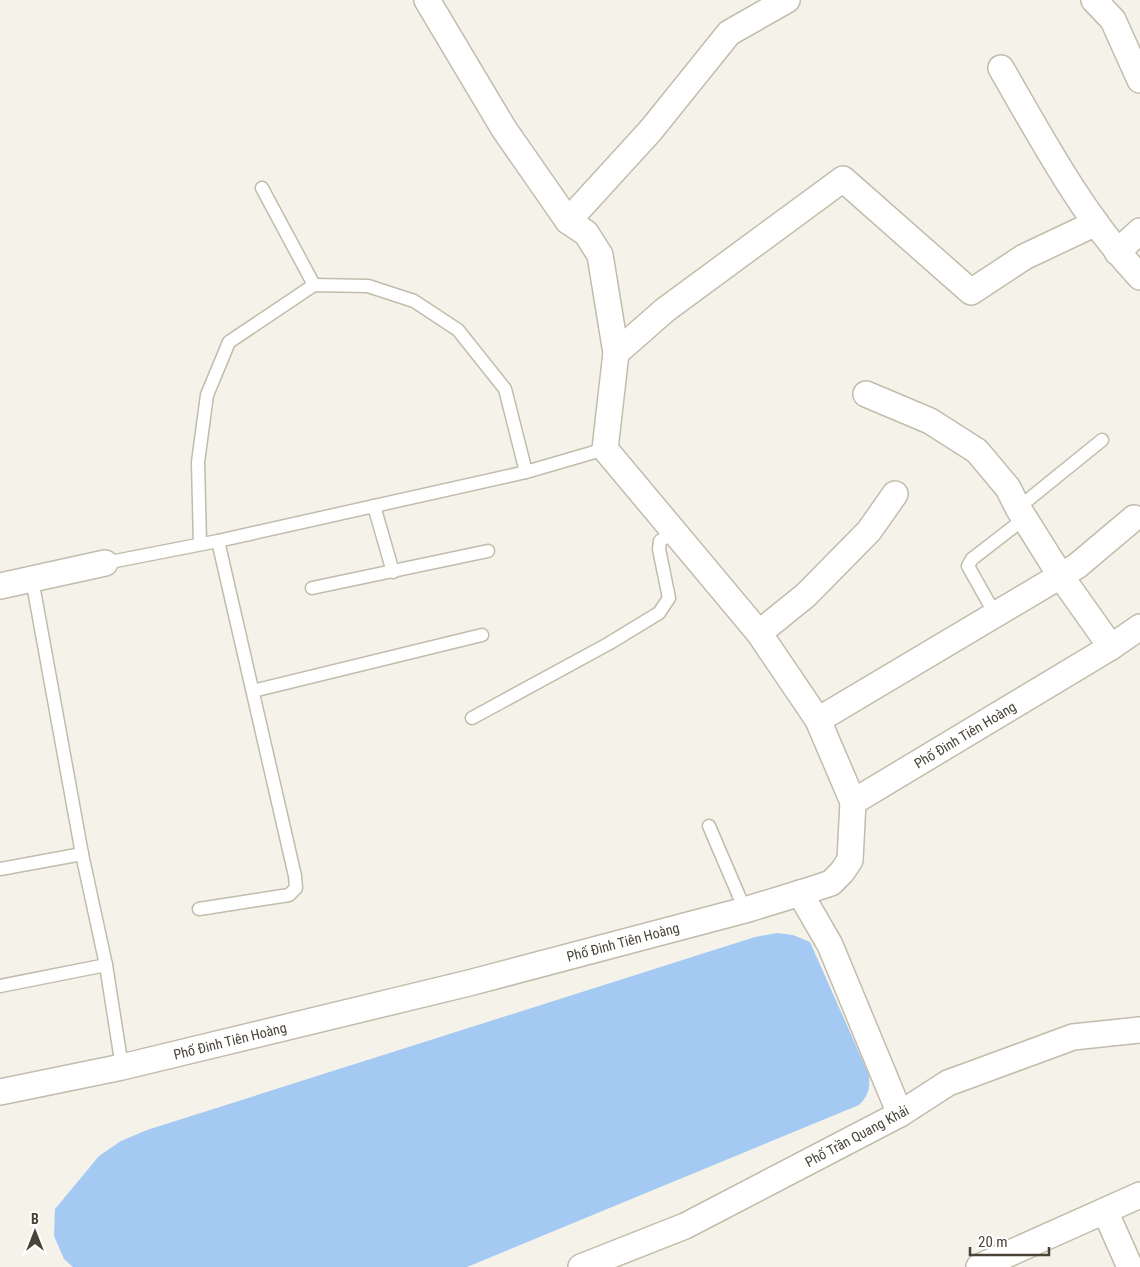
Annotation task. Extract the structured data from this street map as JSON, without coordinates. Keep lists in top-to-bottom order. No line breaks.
{"streets":{"street":["Phố Đinh Tiên Hoàng","Phố Trần Quang Khải"]},"scale_bar":"20 m","north":"top"}
